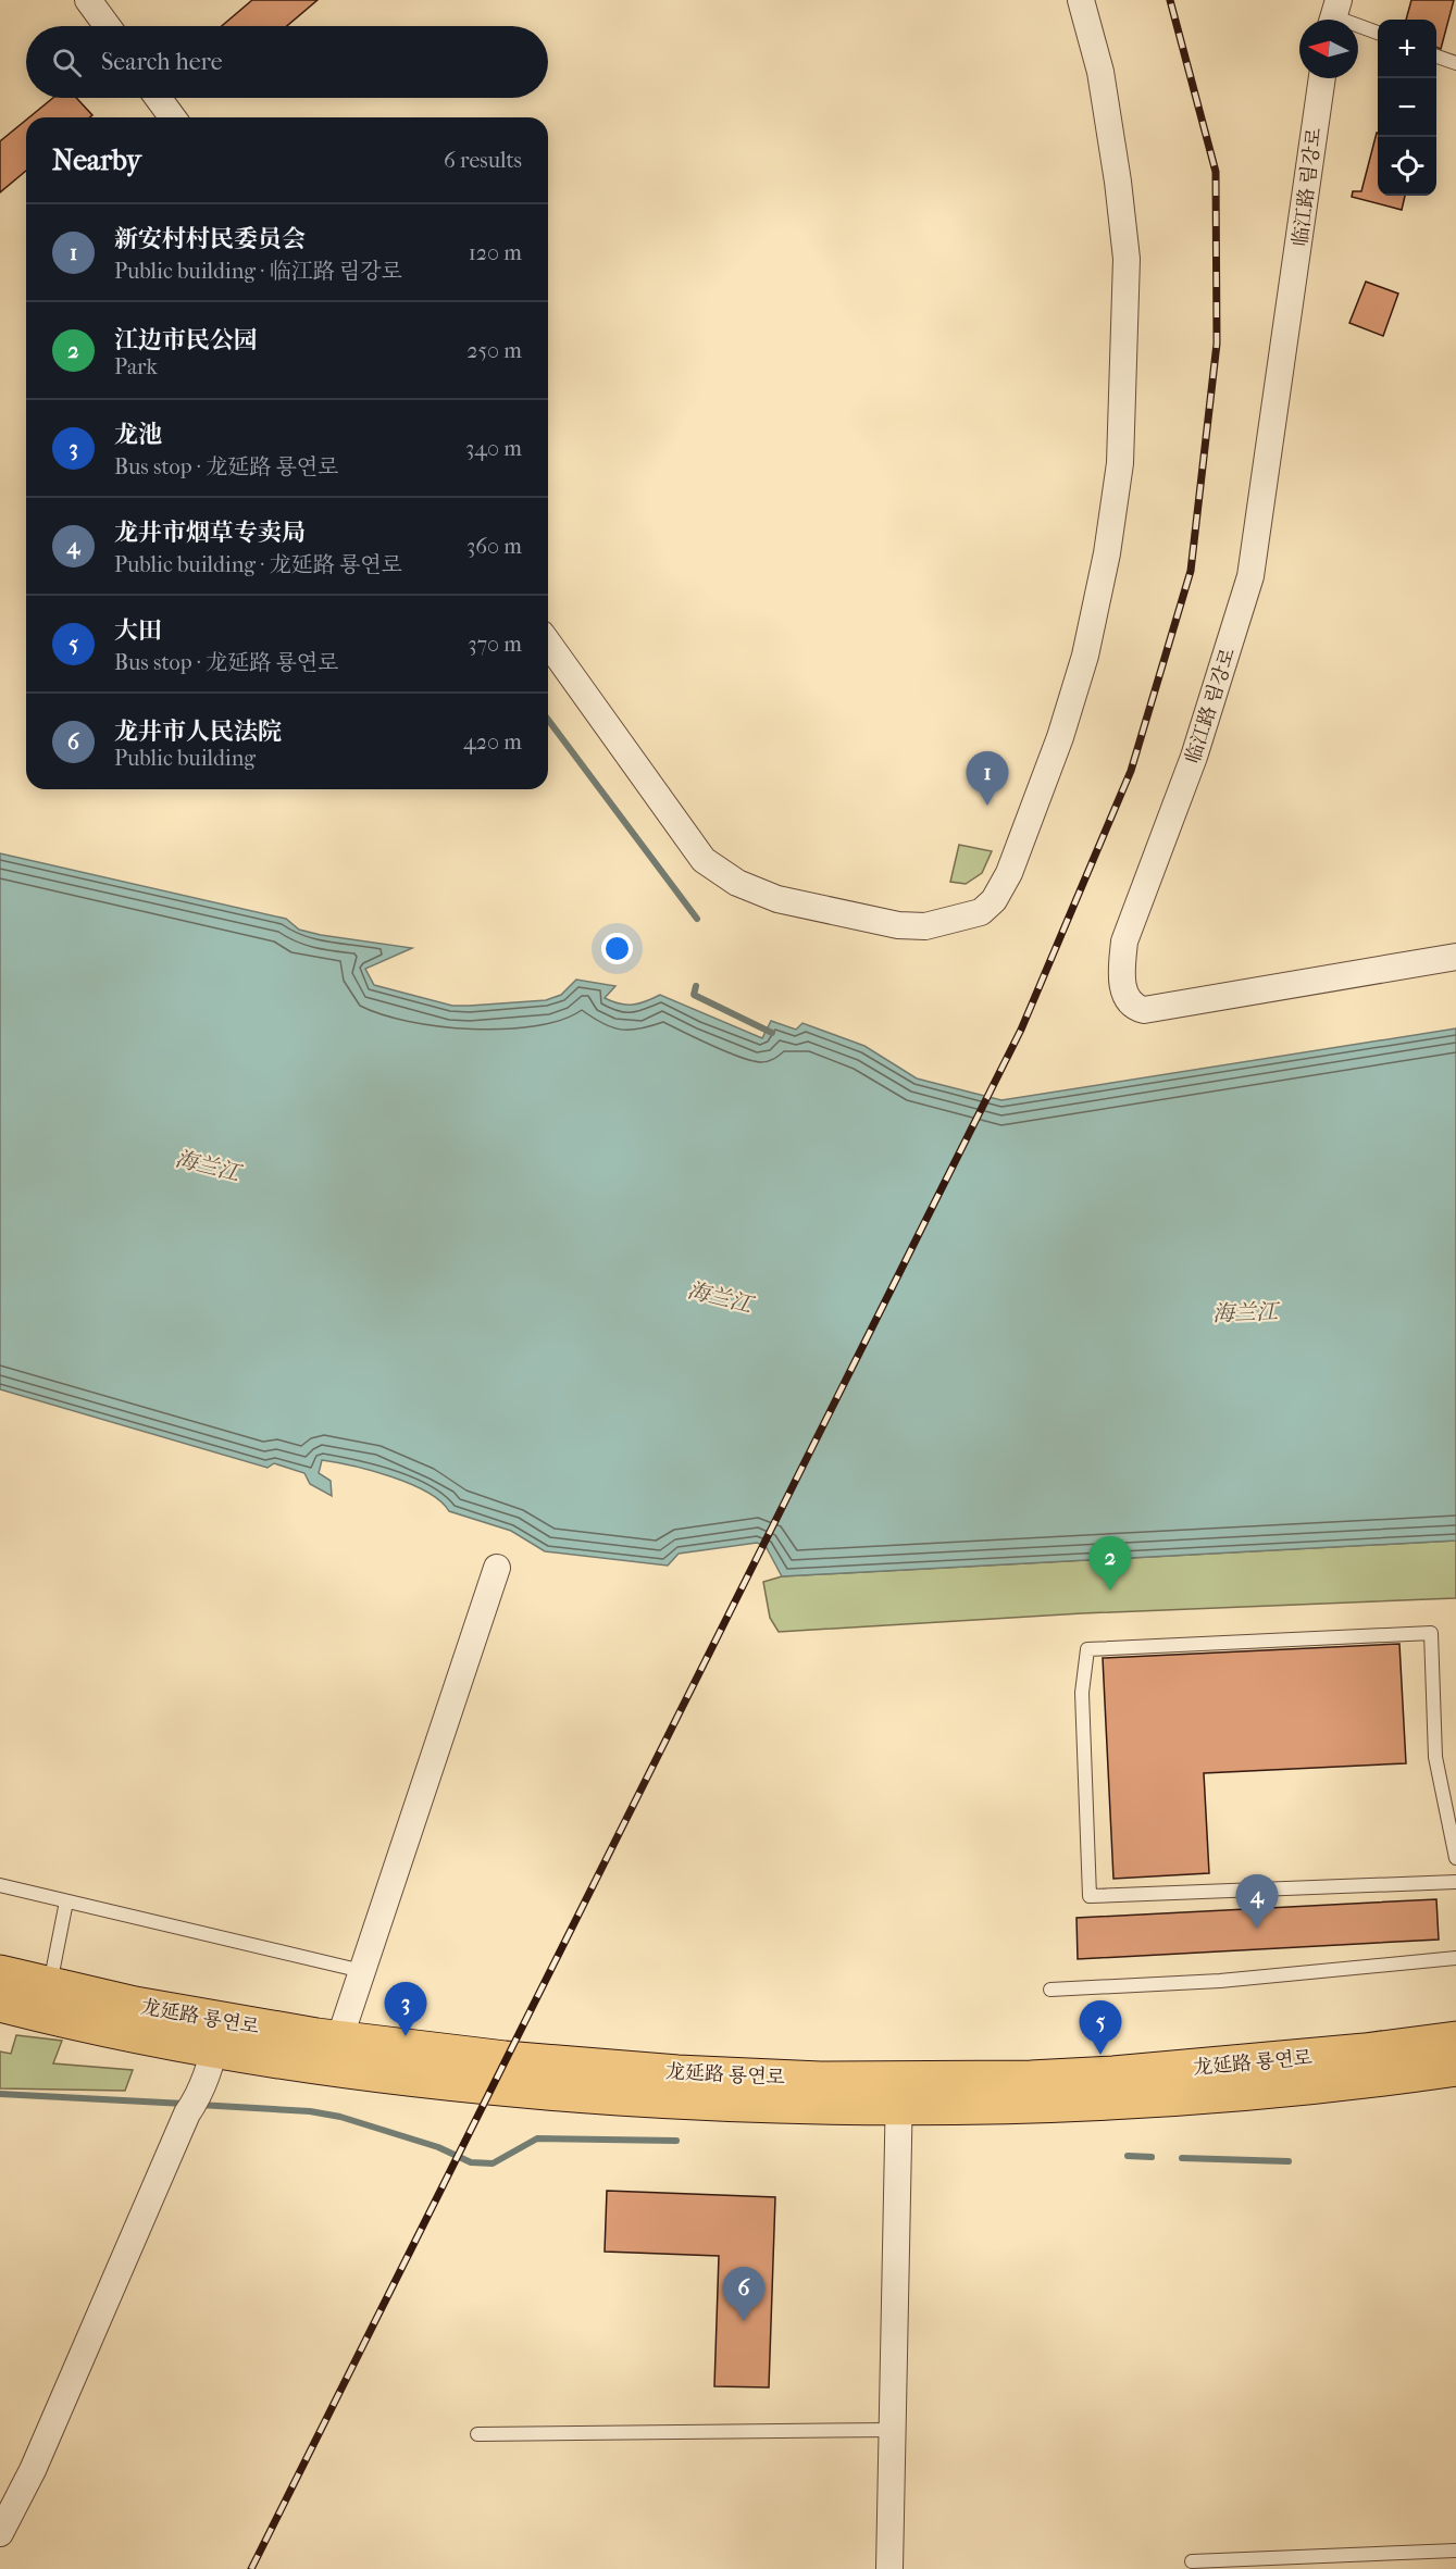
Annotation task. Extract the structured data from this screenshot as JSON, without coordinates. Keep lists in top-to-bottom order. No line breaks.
{"streets":{"highway":["龙延路 룡연로"],"street":["临江路 림강로"]},"water":["海兰江"],"north":"left","page":{"map_buttons":["+","−"],"search":"Search here","heading":["Nearby","6 results"],"list":[{"mark":"1","name":"新安村村民委员会","note":"Public building · 临江路 림강로","value":"120 m"},{"mark":"2","name":"江边市民公园","note":"Park","value":"250 m"},{"mark":"3","name":"龙池","note":"Bus stop · 龙延路 룡연로","value":"340 m"},{"mark":"4","name":"龙井市烟草专卖局","note":"Public building · 龙延路 룡연로","value":"360 m"},{"mark":"5","name":"大田","note":"Bus stop · 龙延路 룡연로","value":"370 m"},{"mark":"6","name":"龙井市人民法院","note":"Public building","value":"420 m"}],"pins":["1","2","4","3","5","6"]}}
